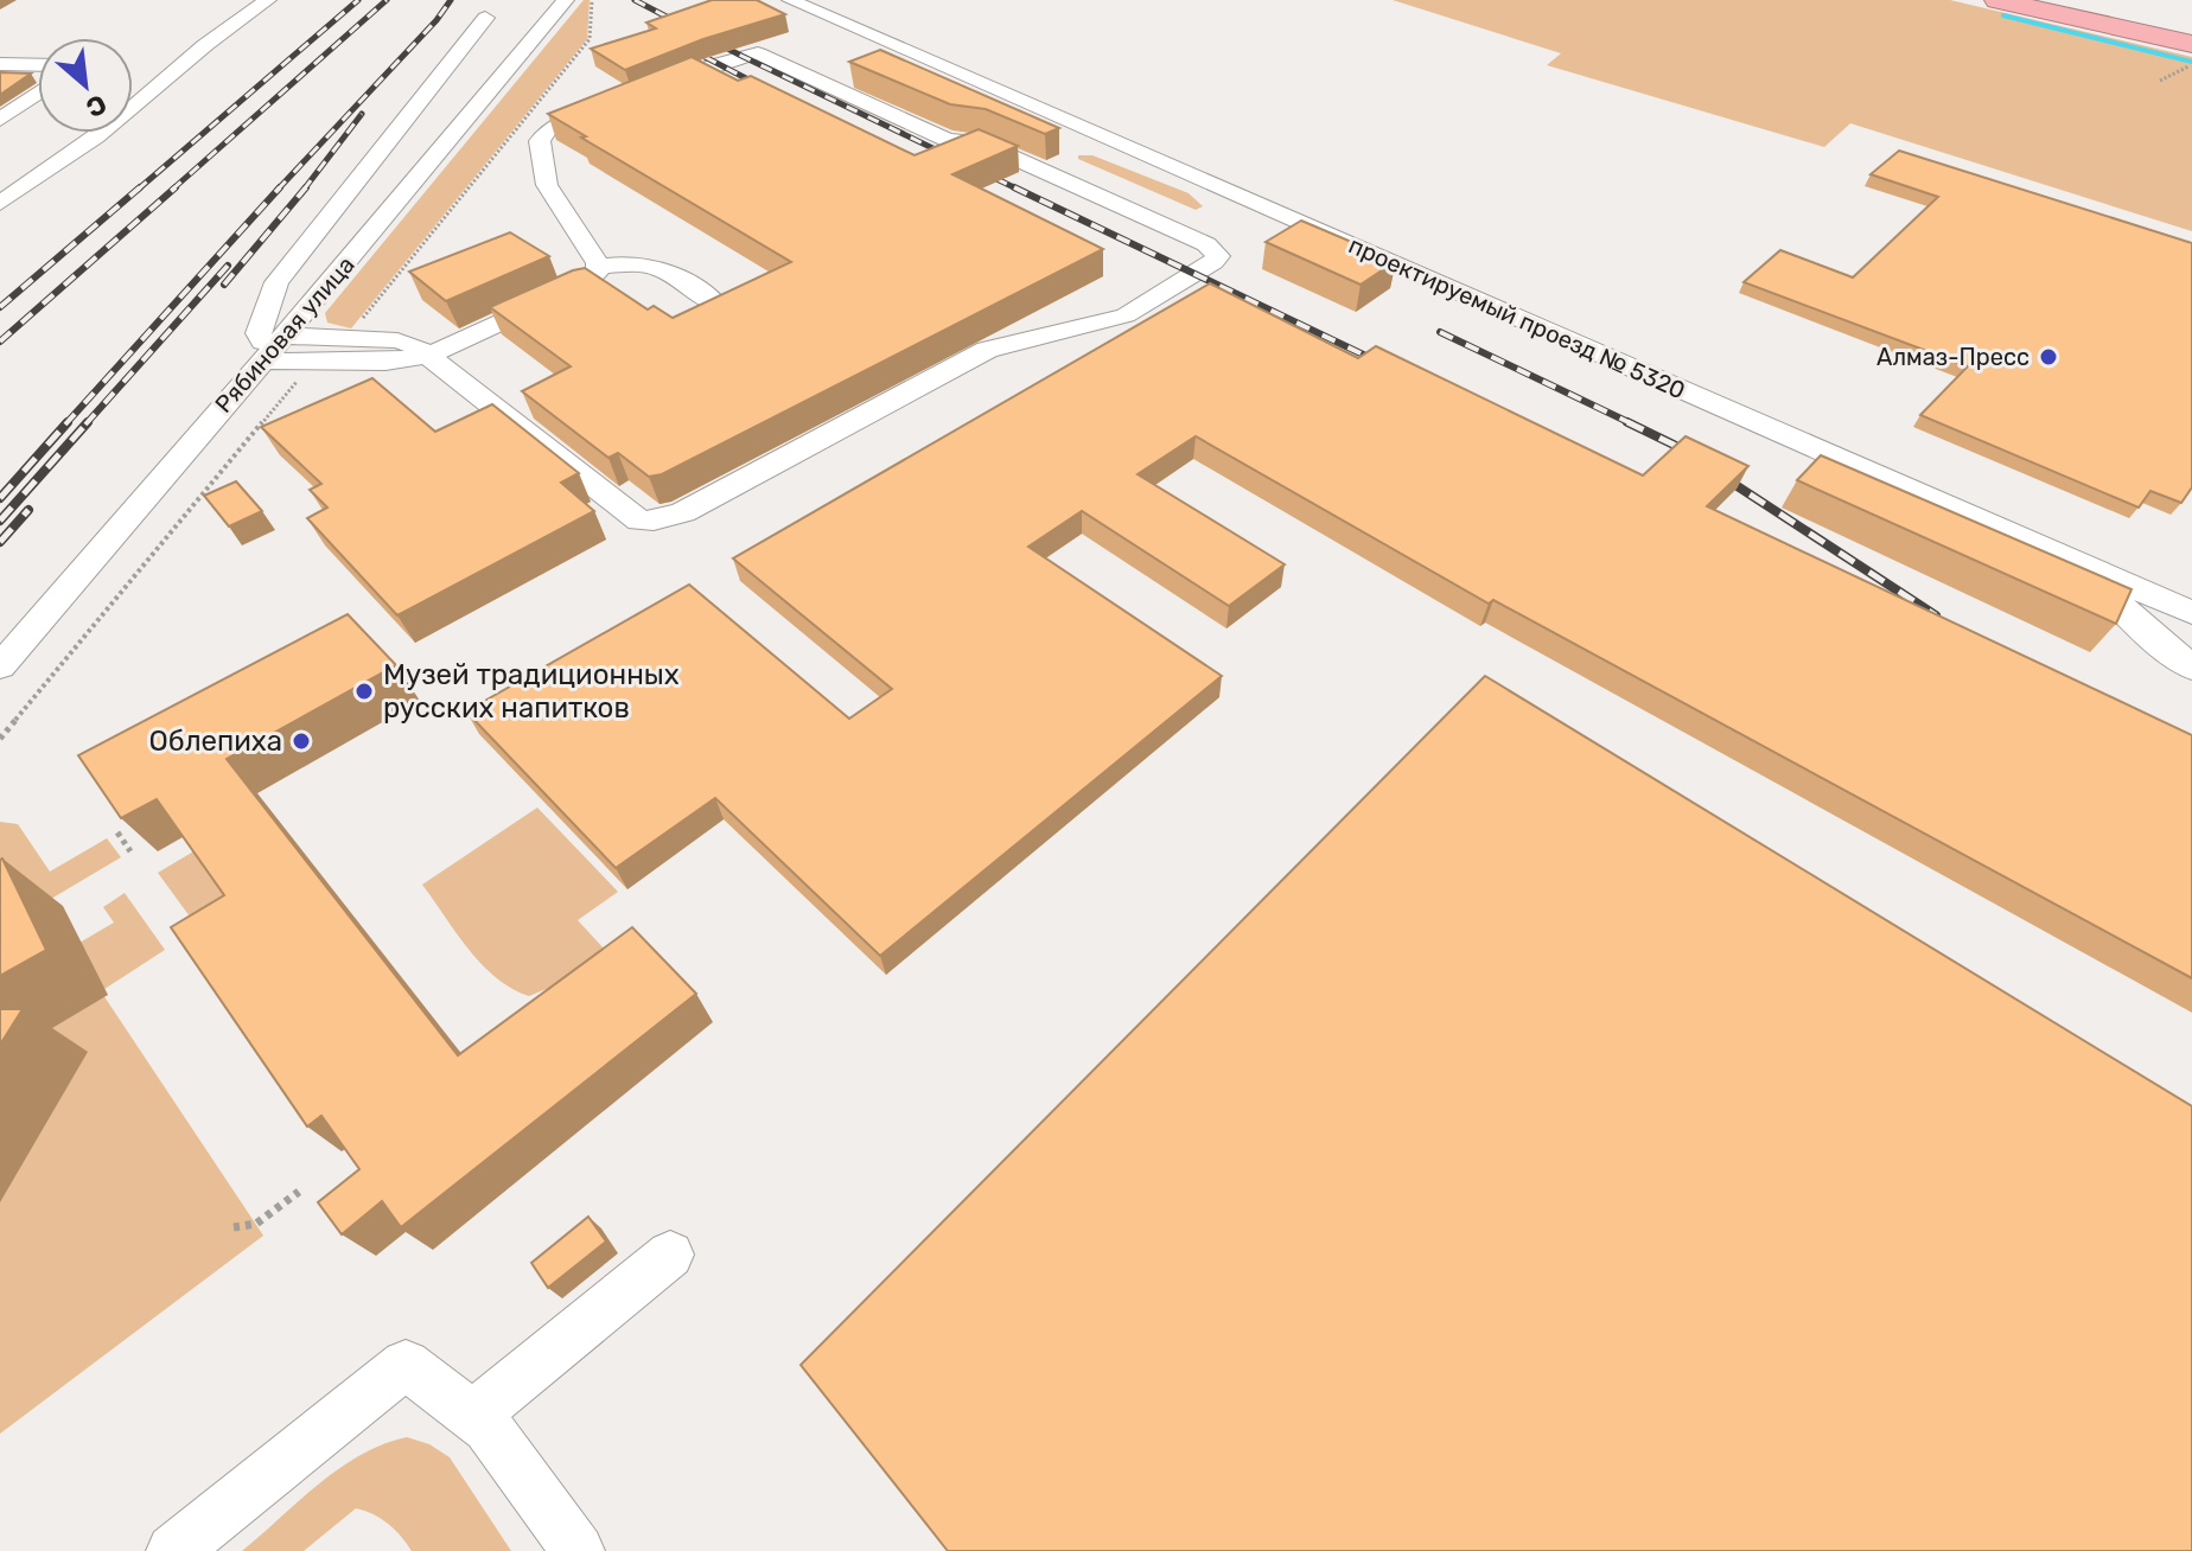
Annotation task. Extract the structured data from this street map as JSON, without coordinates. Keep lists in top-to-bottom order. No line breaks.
{"streets":{"street":["проектируемый проезд № 5320","Рябиновая улица"]},"places":["Алмаз-Пресс","Музей традиционных русских напитков","Облепиха"],"north":"bottom right"}
